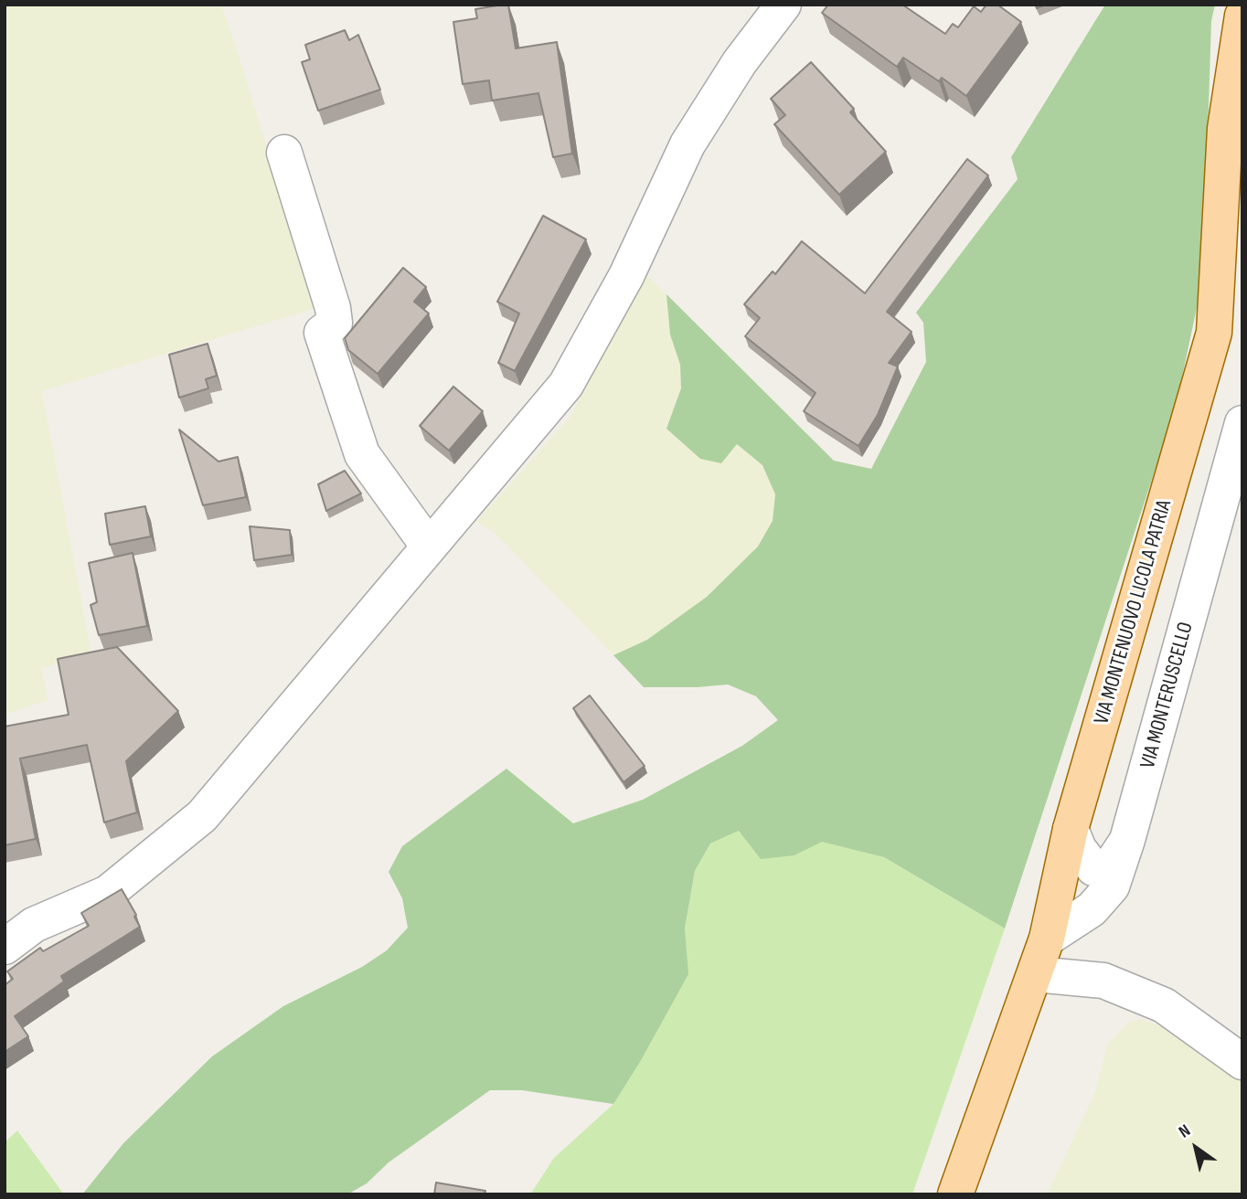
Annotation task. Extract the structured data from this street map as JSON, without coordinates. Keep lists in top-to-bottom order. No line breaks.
{"streets":{"main road":["VIA MONTENUOVO LICOLA PATRIA"],"street":["VIA MONTERUSCELLO"]},"crossings":[["VIA MONTENUOVO LICOLA PATRIA","VIA MONTERUSCELLO"]],"north":"top left"}
